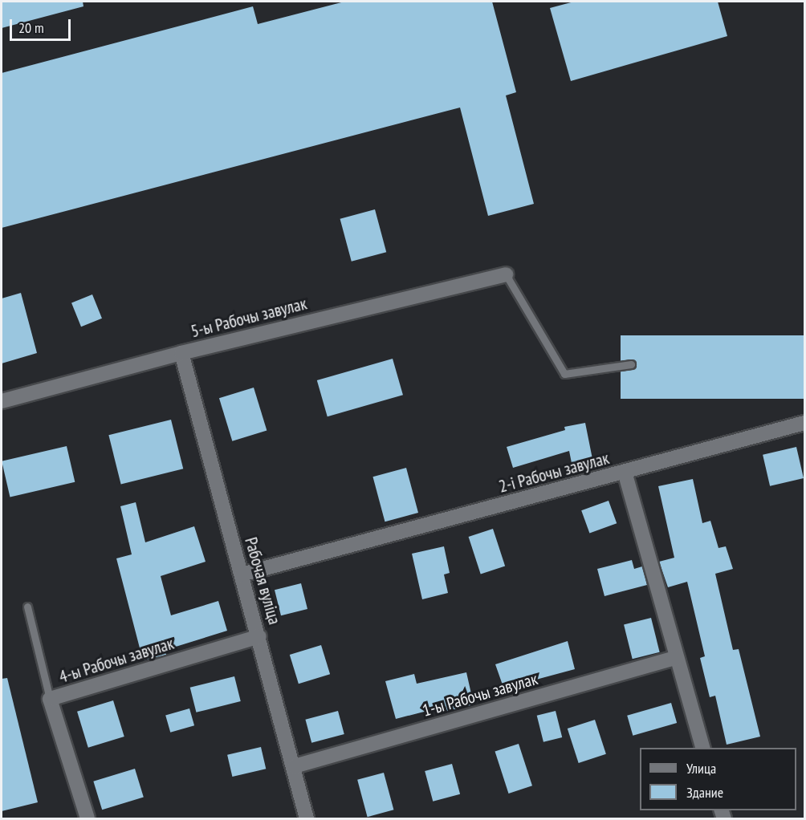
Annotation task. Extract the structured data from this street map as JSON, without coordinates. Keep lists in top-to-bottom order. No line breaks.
{"streets":{"street":["5-ы Рабочы завулак","2-і Рабочы завулак","Рабочая вуліца","4-ы Рабочы завулак","1-ы Рабочы завулак"]},"crossings":[["5-ы Рабочы завулак","Рабочая вуліца"],["2-і Рабочы завулак","Рабочая вуліца"],["2-і Рабочы завулак","1-ы Рабочы завулак"],["Рабочая вуліца","4-ы Рабочы завулак"],["Рабочая вуліца","1-ы Рабочы завулак"]],"legend":["Улица","Здание"],"scale_bar":"20 m"}
